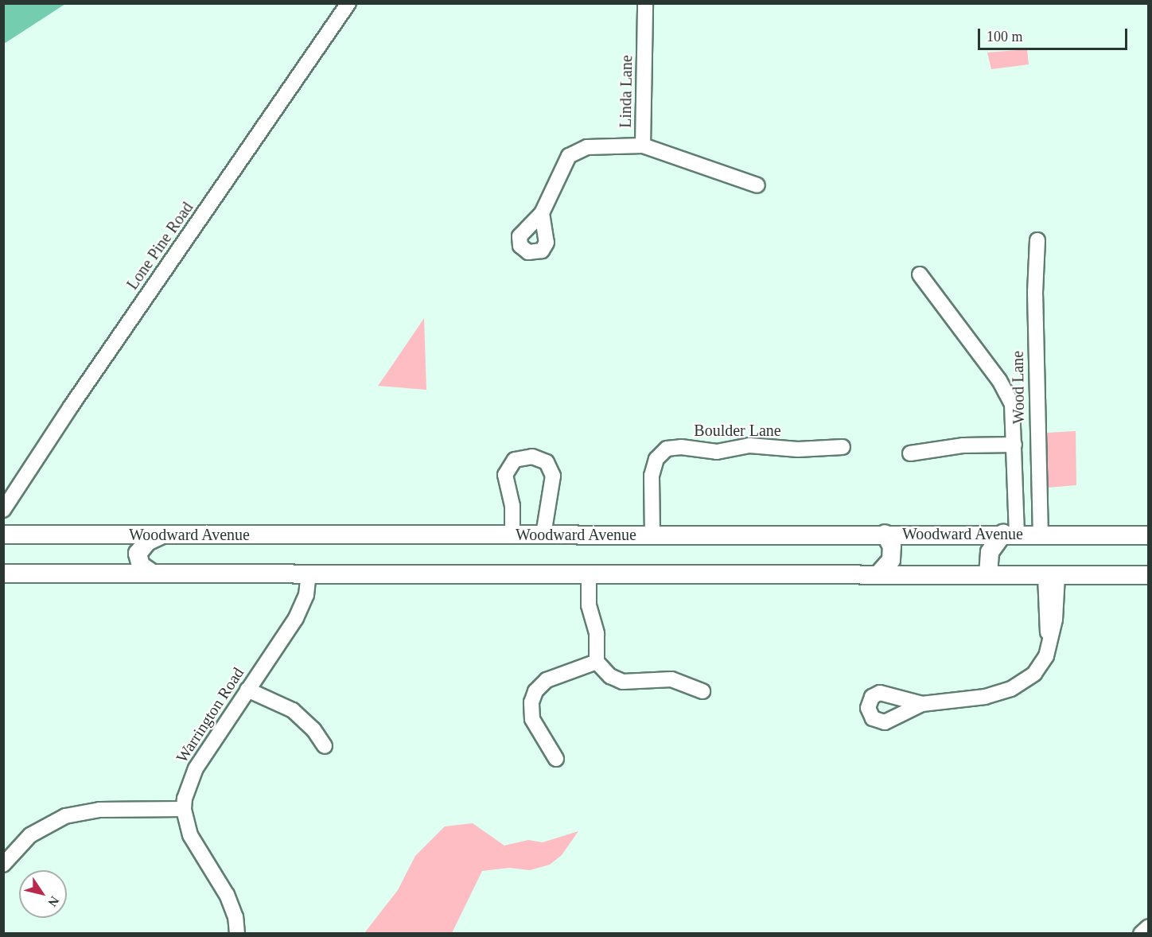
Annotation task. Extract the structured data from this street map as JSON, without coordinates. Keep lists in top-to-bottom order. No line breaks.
{"streets":{"main road":["Woodward Avenue"],"street":["Linda Lane","Lone Pine Road","Wood Lane","Boulder Lane","Warrington Road"]},"crossings":[["Wood Lane","Woodward Avenue"],["Boulder Lane","Woodward Avenue"]],"scale_bar":"100 m","north":"bottom right"}
